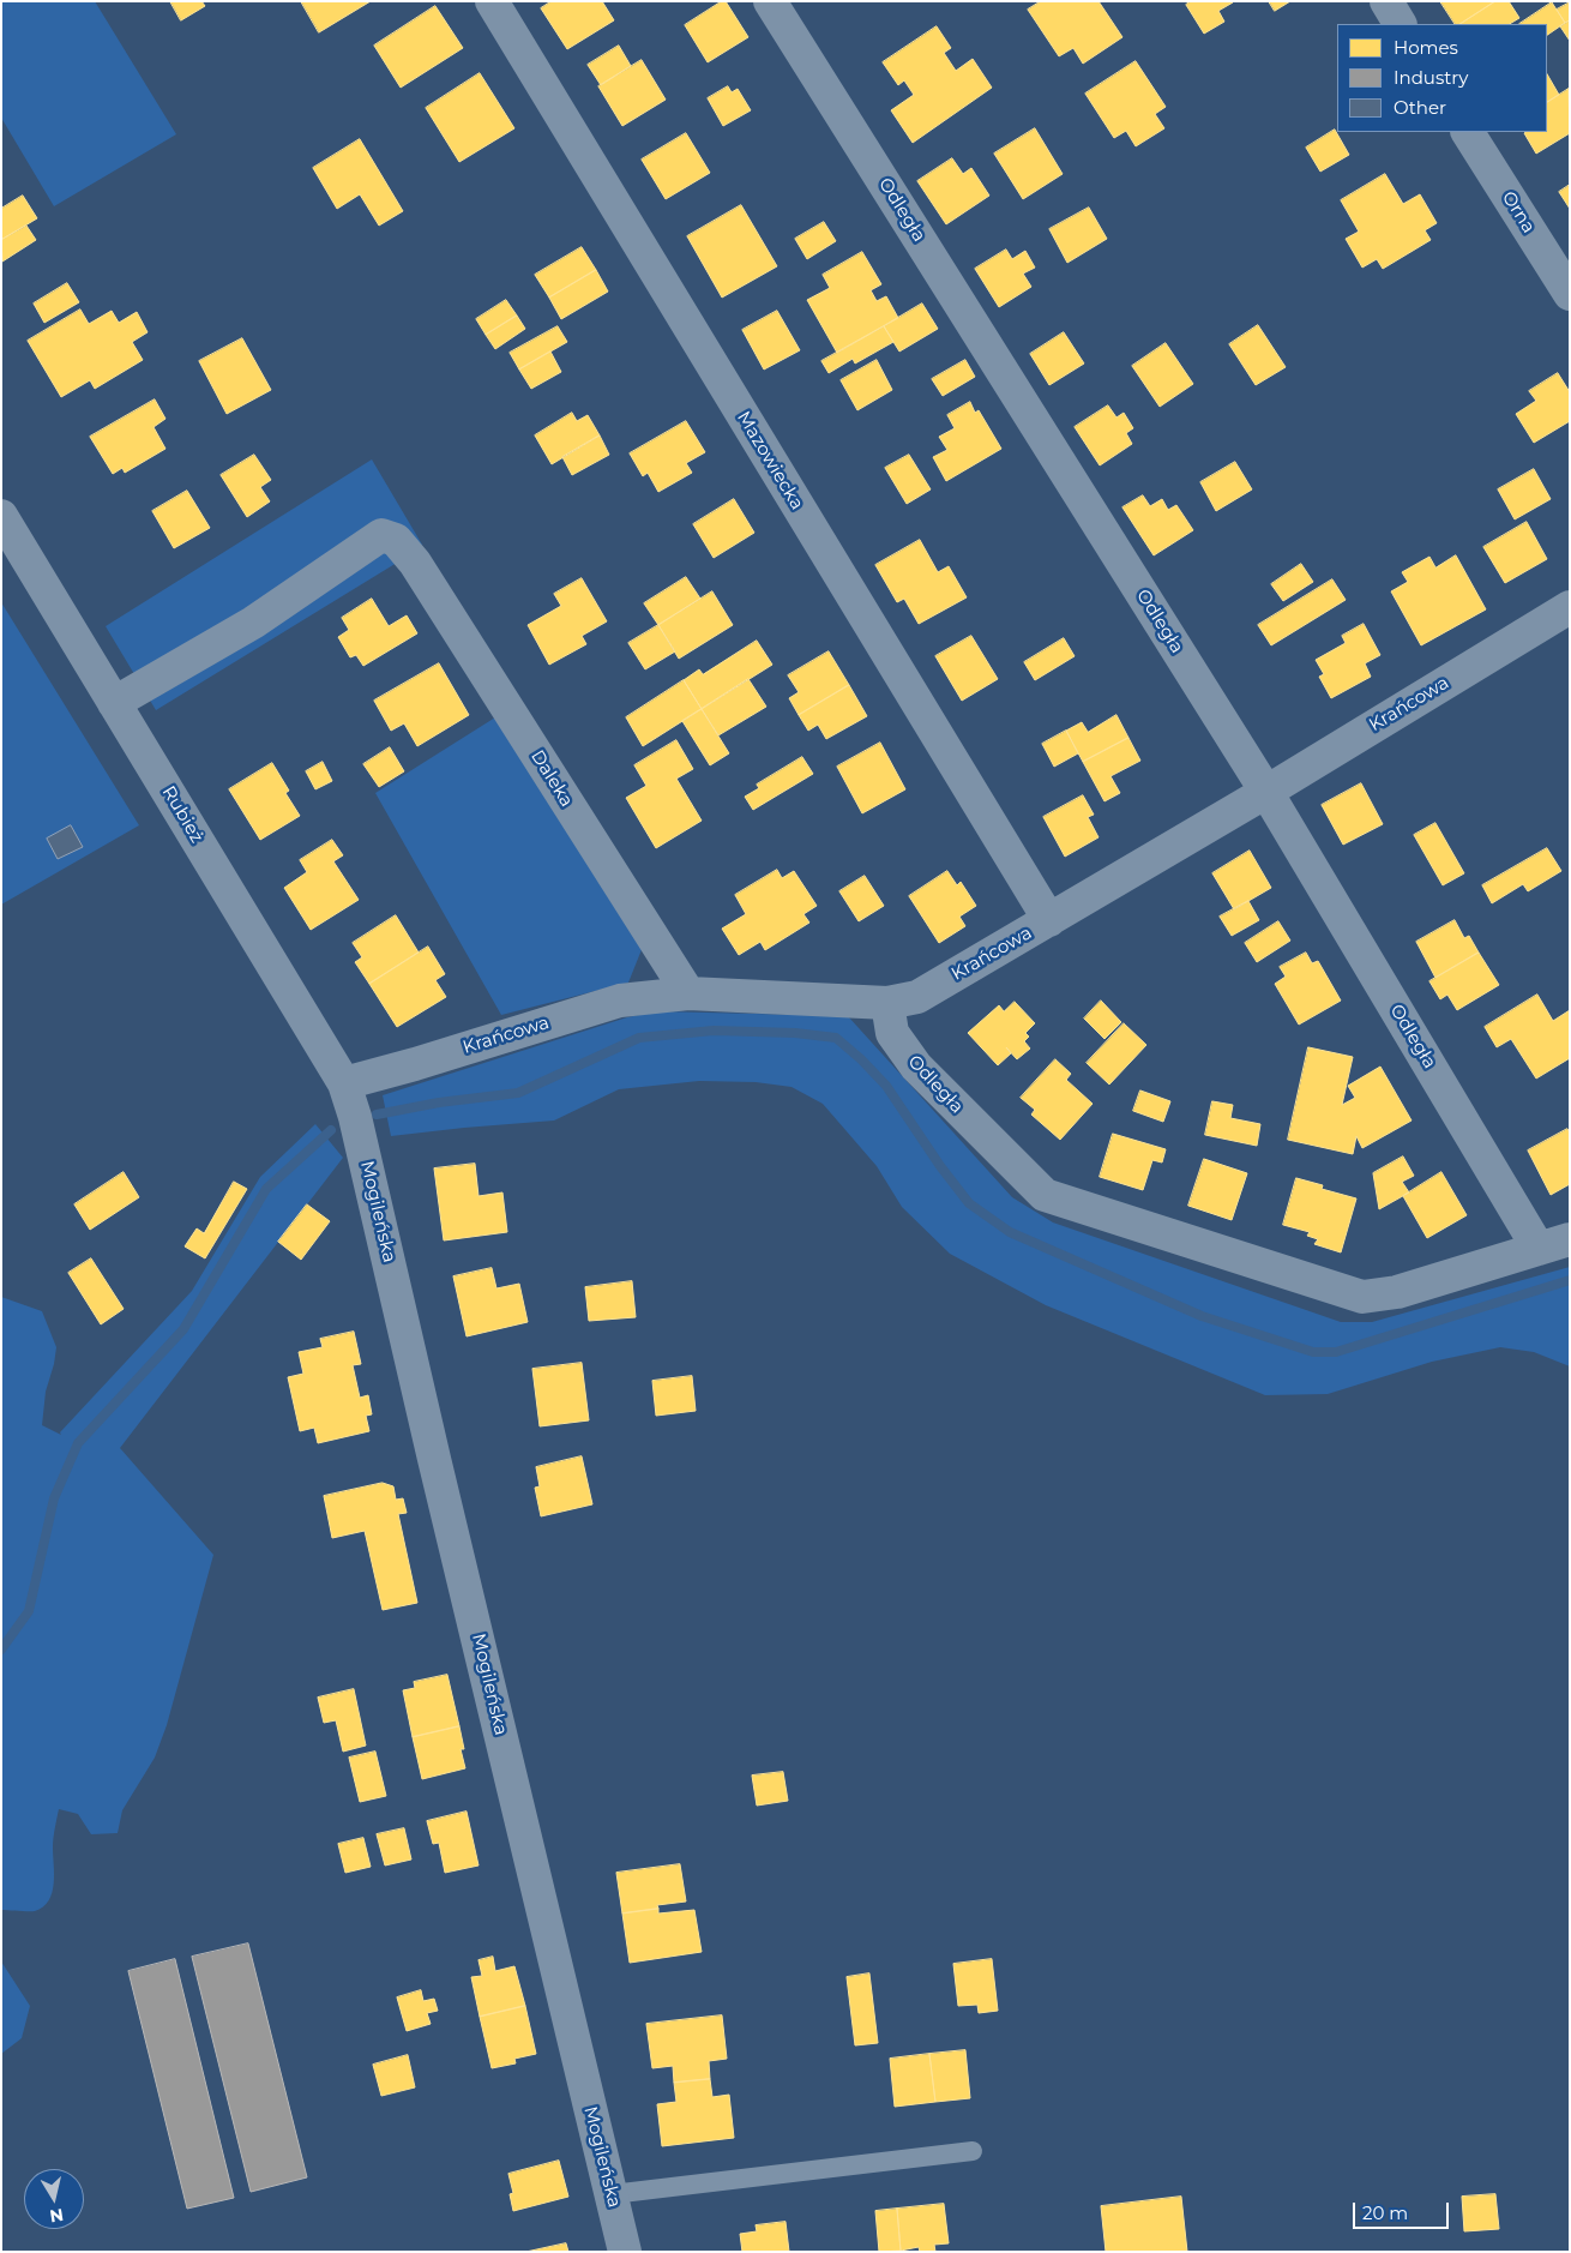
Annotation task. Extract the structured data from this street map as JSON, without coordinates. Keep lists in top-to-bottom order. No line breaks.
{"streets":{"street":["Odległa","Orna","Mazowiecka","Krańcowa","Daleka","Rubież","Mogileńska"]},"crossings":[["Odległa","Krańcowa"],["Mazowiecka","Krańcowa"],["Krańcowa","Daleka"],["Krańcowa","Rubież"],["Daleka","Rubież"],["Rubież","Mogileńska"]],"legend":["Homes","Industry","Other"],"scale_bar":"20 m","north":"bottom"}
